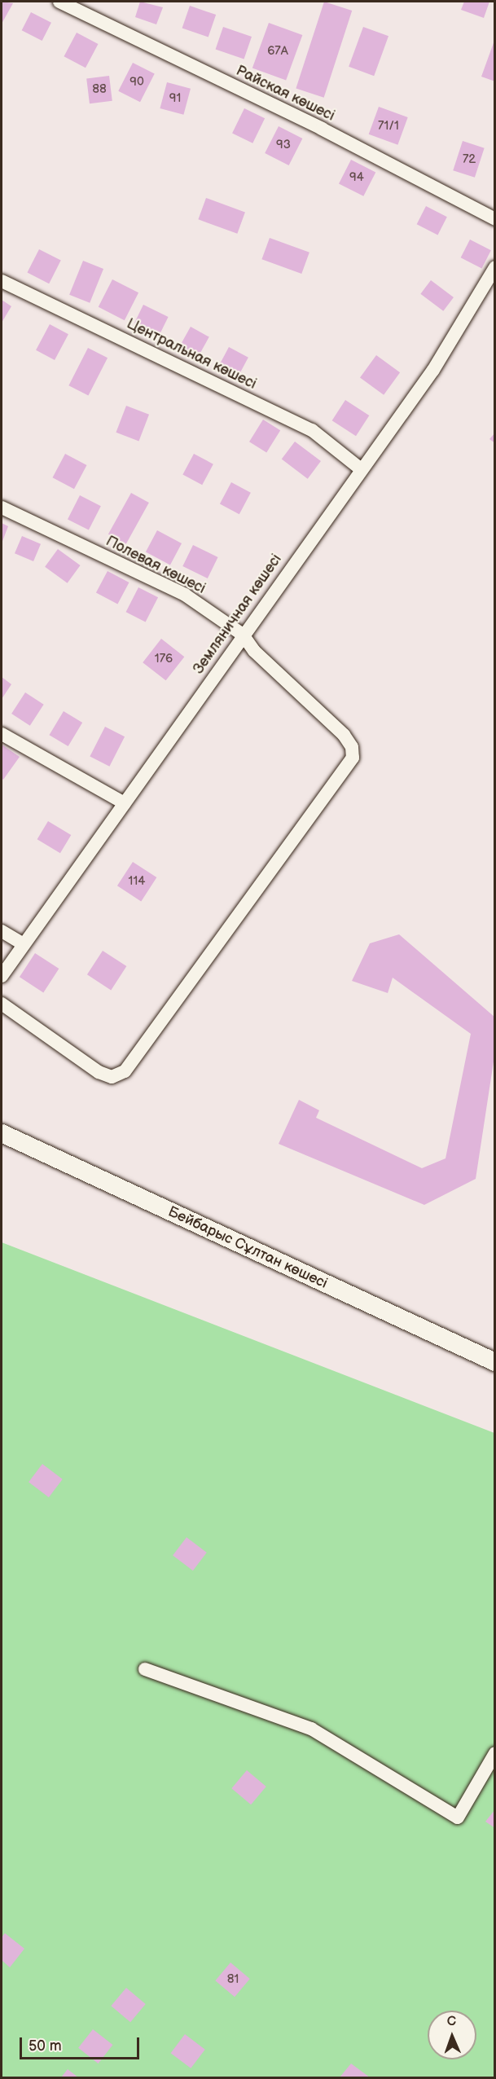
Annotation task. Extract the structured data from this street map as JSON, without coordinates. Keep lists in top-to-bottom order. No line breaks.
{"streets":{"street":["Райская көшесі","Центральная көшесі","Полевая көшесі","Земляничная көшесі","Бейбарыс Сұлтан көшесі"]},"crossings":[["Центральная көшесі","Земляничная көшесі"],["Полевая көшесі","Земляничная көшесі"]],"house_numbers":["67А","90","88","91","71/1","93","72","94","176","114","81"],"scale_bar":"50 m","north":"top"}
